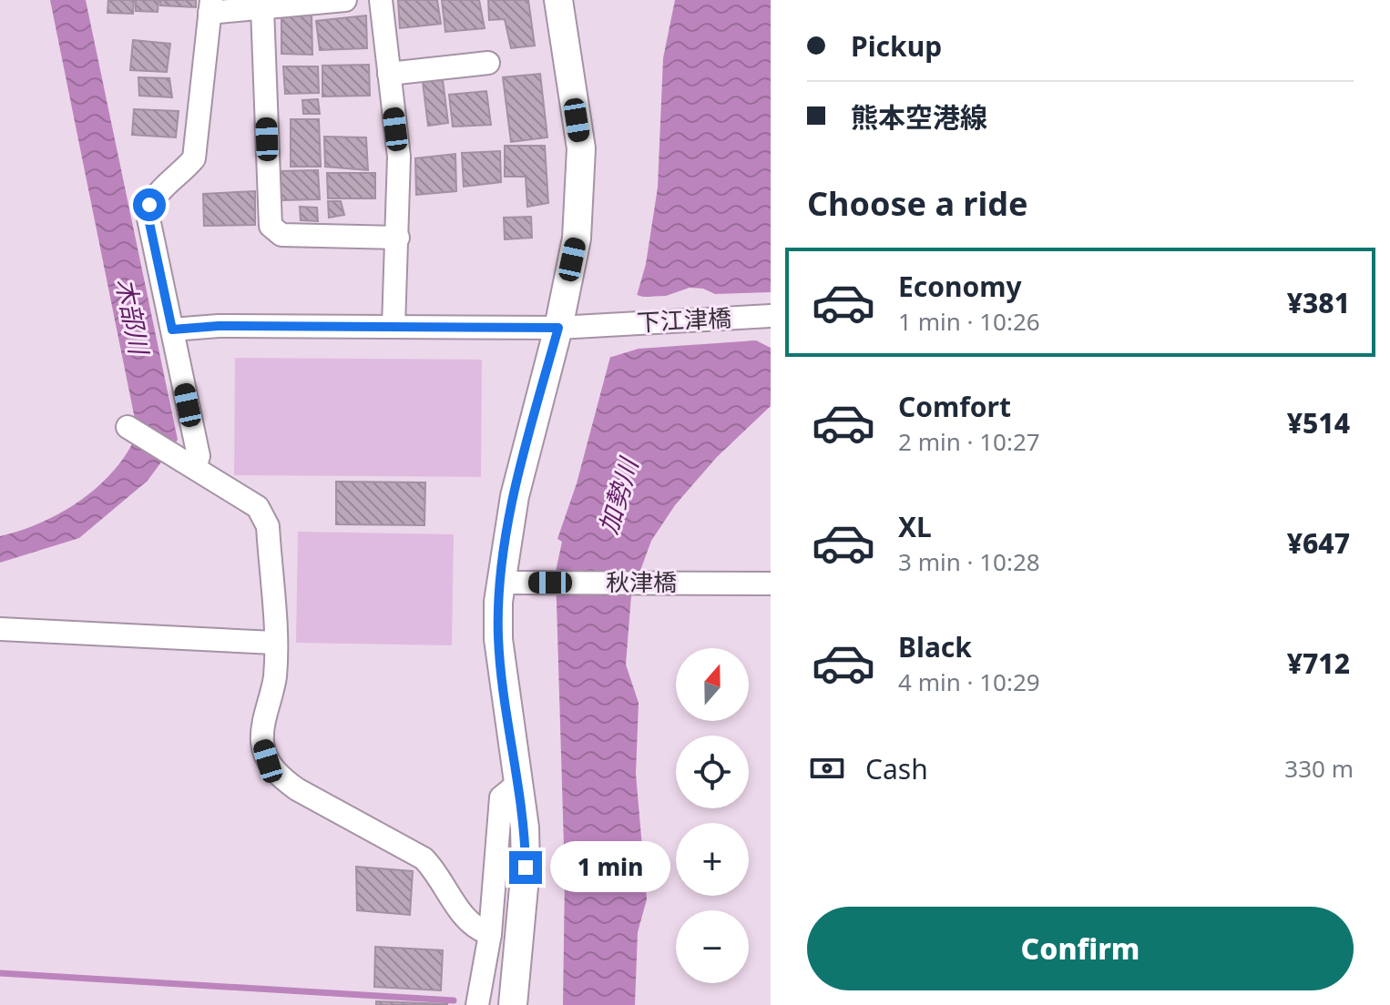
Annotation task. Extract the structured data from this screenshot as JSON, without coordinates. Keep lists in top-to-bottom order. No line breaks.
{"streets":{"street":["下江津橋","秋津橋"]},"water":["木部川","加勢川"],"north":"top","page":{"banner":["Pickup","熊本空港線"],"heading":"Choose a ride","list":[{"name":"Economy","note":"1 min · 10:26","value":"¥381"},{"name":"Comfort","note":"2 min · 10:27","value":"¥514"},{"name":"XL","note":"3 min · 10:28","value":"¥647"},{"name":"Black","note":"4 min · 10:29","value":"¥712"}],"map_buttons":["+","−"],"pay":["Cash","330 m"],"bubble":"1 min","buttons":"Confirm"}}
